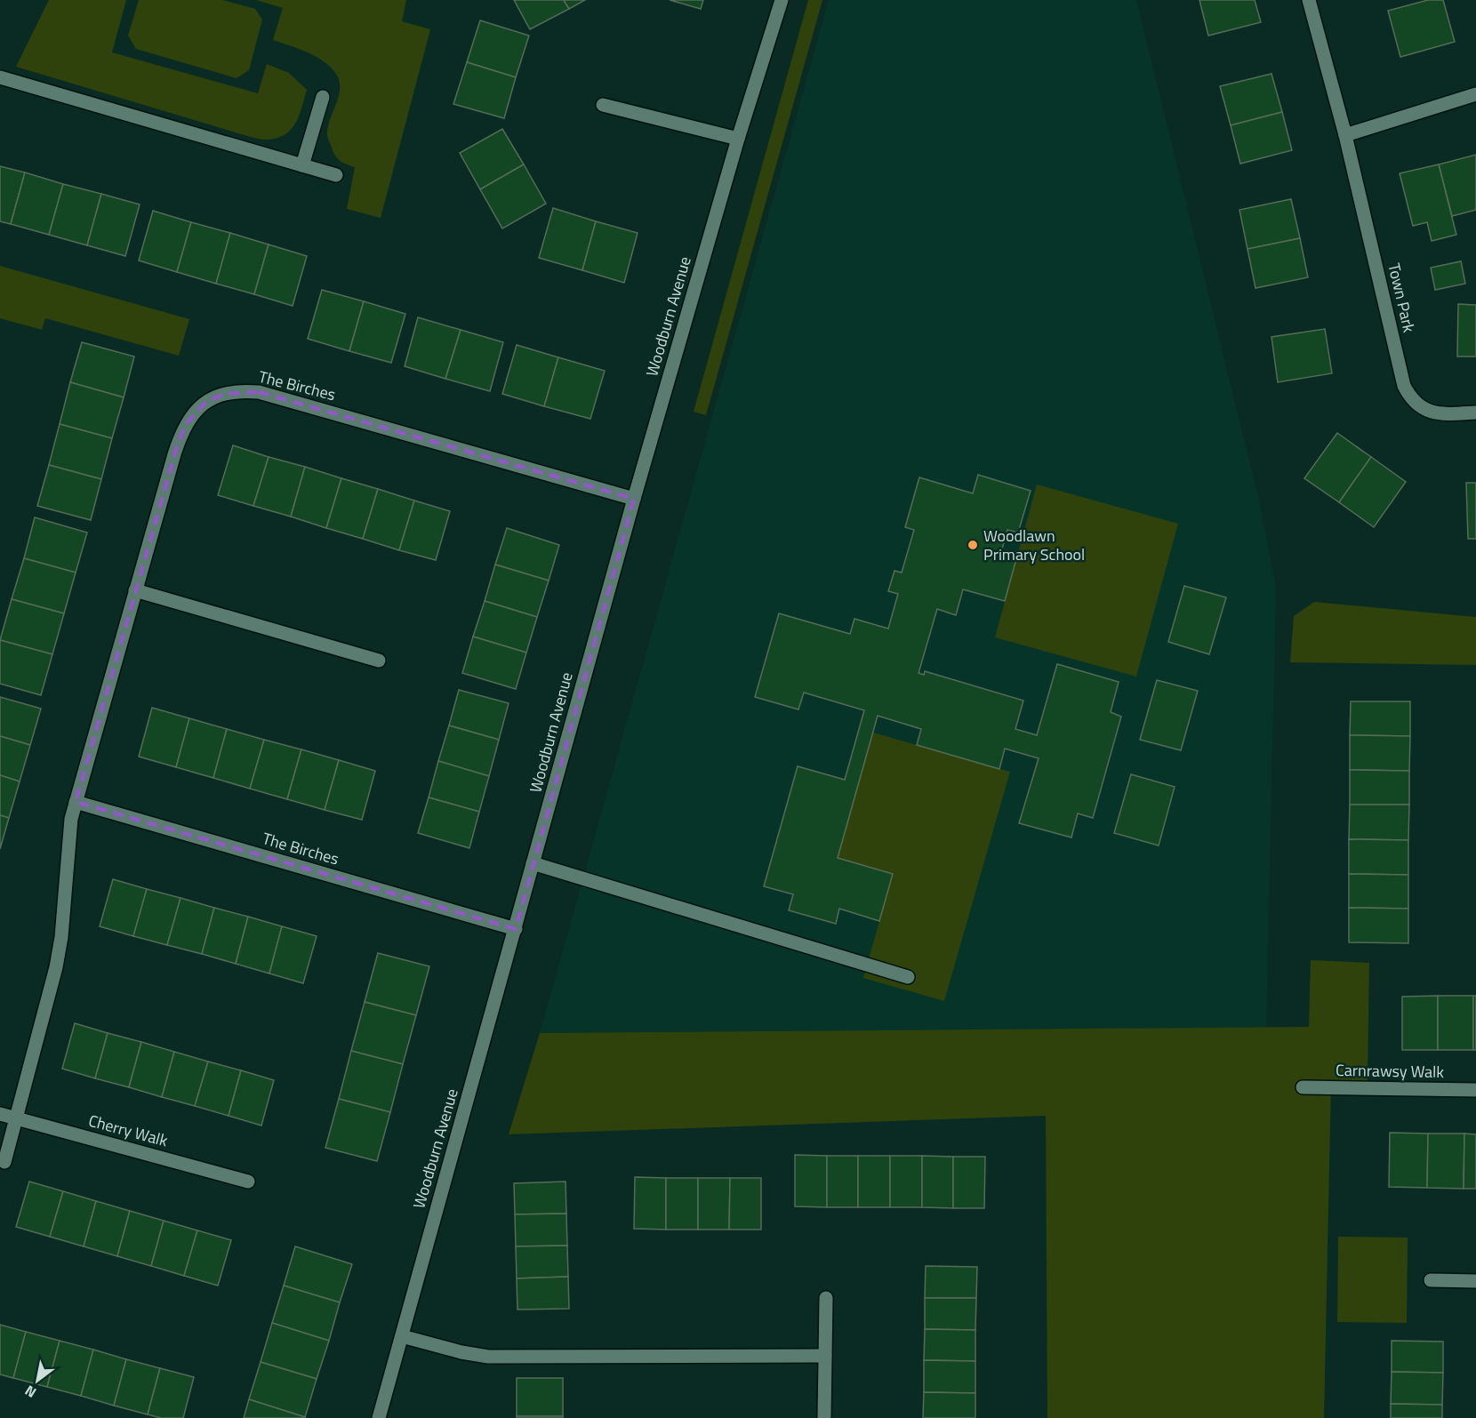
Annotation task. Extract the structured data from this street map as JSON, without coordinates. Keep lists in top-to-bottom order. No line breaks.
{"streets":{"street":["Town Park","Woodburn Avenue","The Birches","Carnrawsy Walk","Cherry Walk"]},"crossings":[["Woodburn Avenue","The Birches"],["The Birches","Cherry Walk"]],"places":["Woodlawn Primary School"],"north":"bottom left"}
